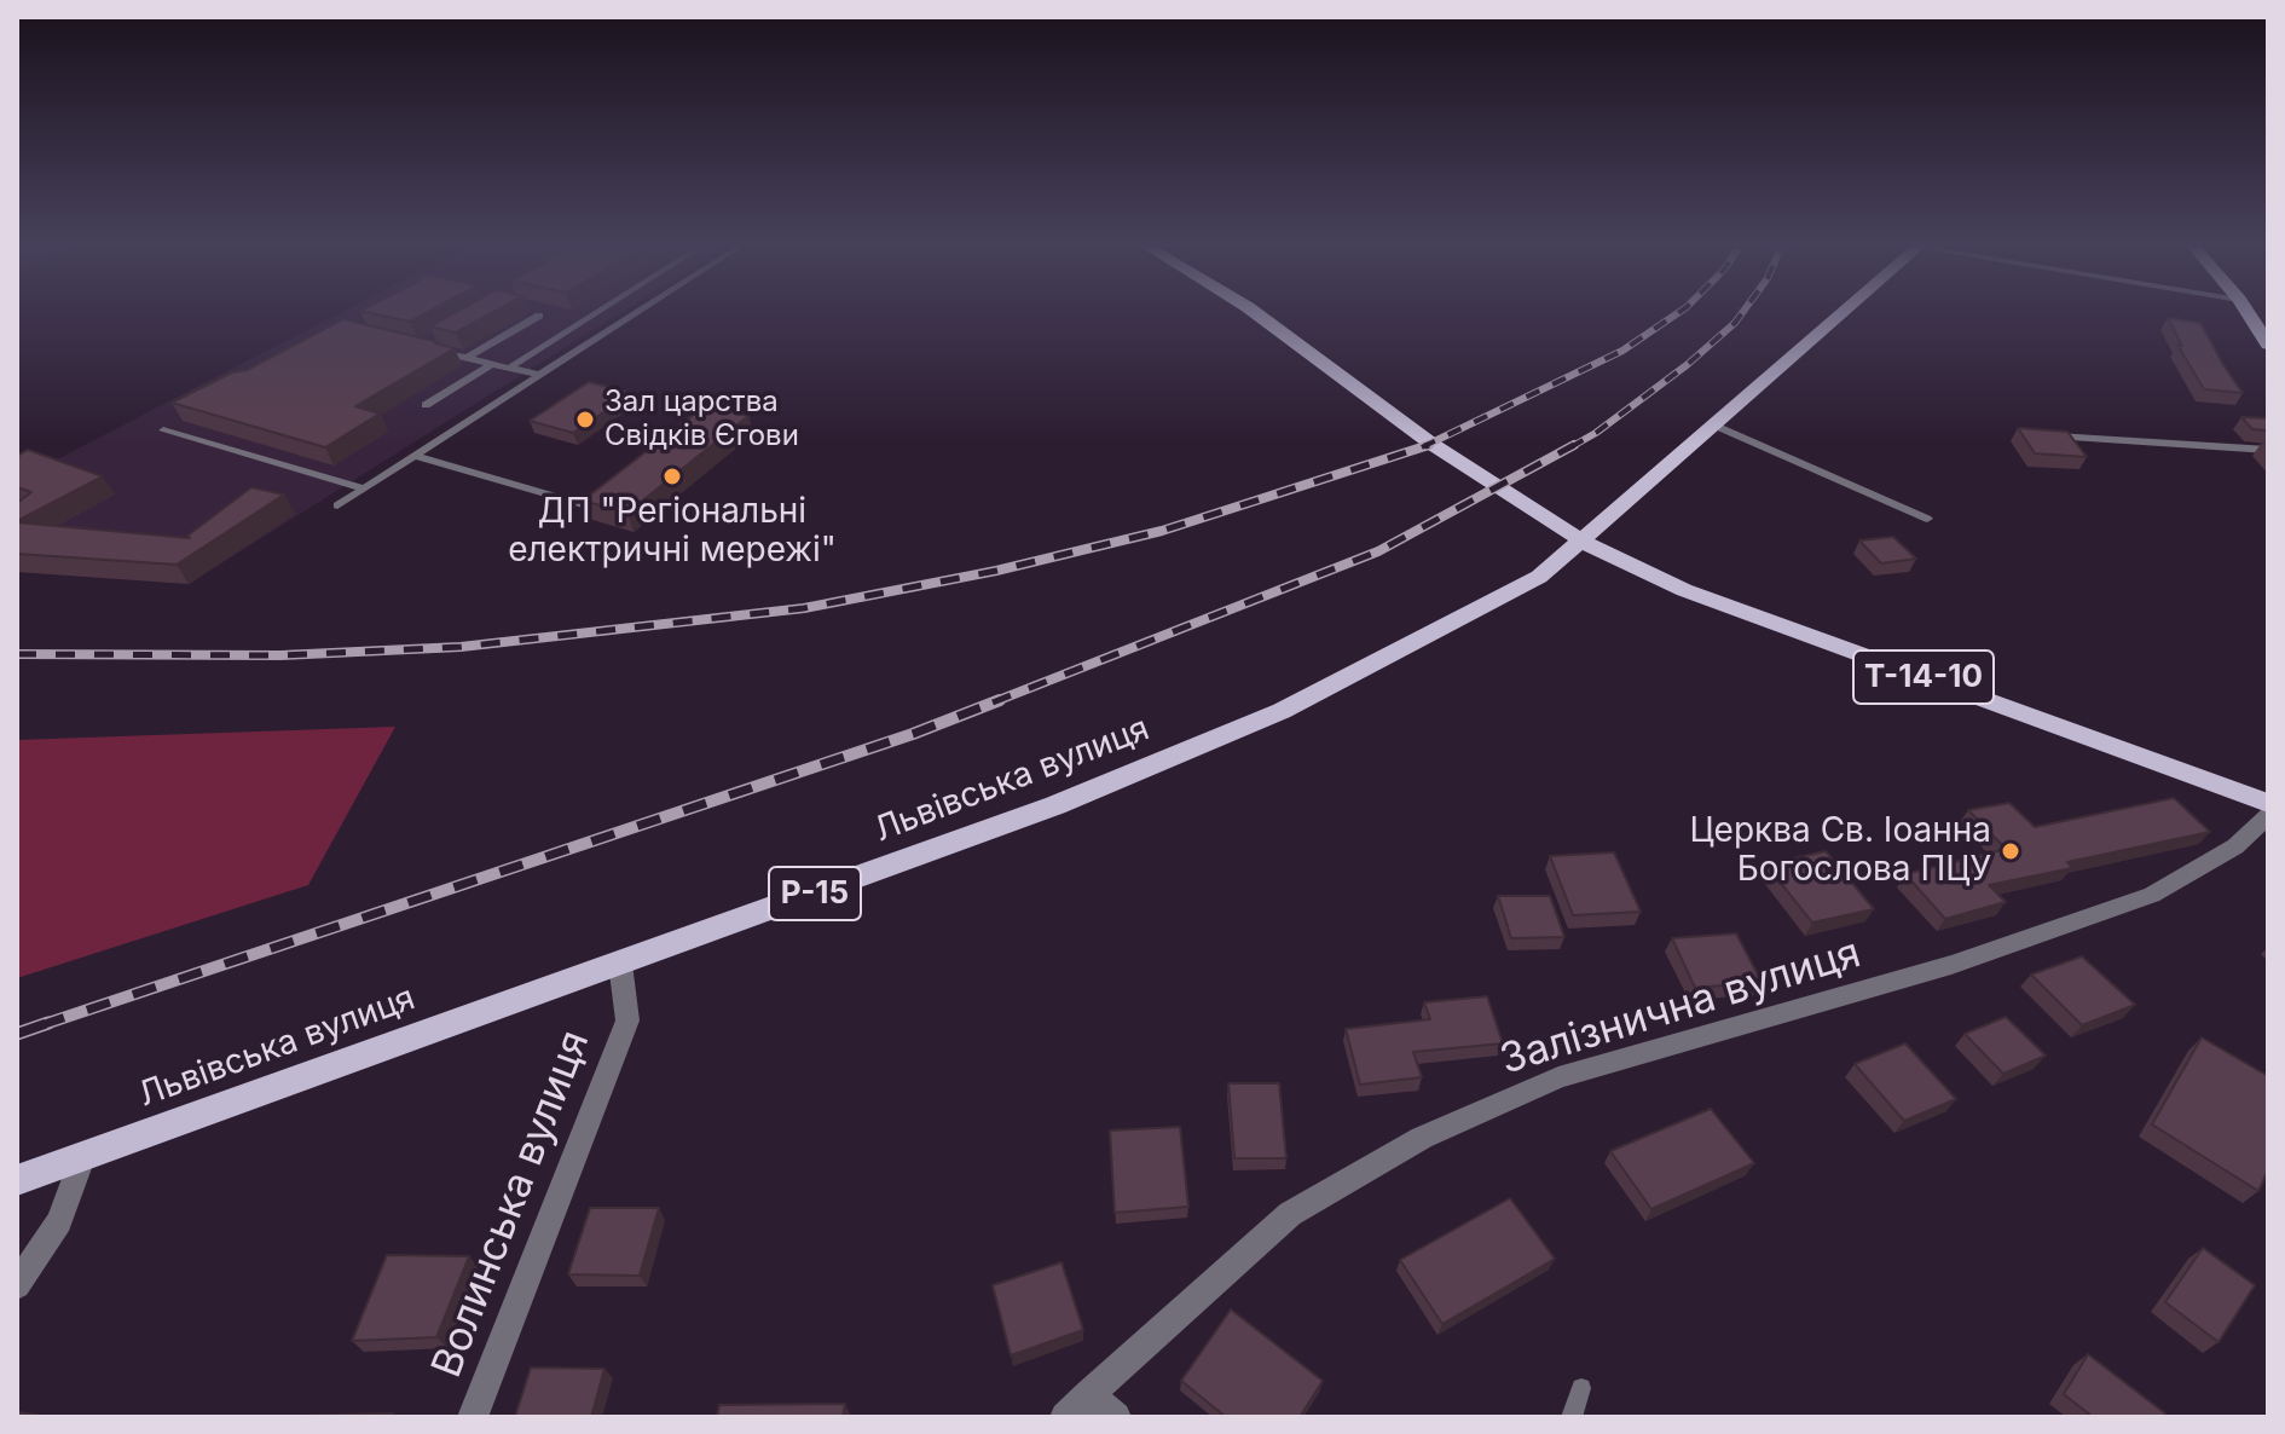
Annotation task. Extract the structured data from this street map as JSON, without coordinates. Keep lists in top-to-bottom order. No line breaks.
{"streets":{"main road":["Т-14-10","Львівська вулиця","Р-15"],"street":["Залізнична вулиця","Волинська вулиця"]},"crossings":[["Т-14-10","Львівська вулиця"],["Львівська вулиця","Волинська вулиця"]],"places":["Зал царства Свідків Єгови","ДП \"Регіональні електричні мережі\"","Церква Св. Іоанна Богослова ПЦУ"]}
